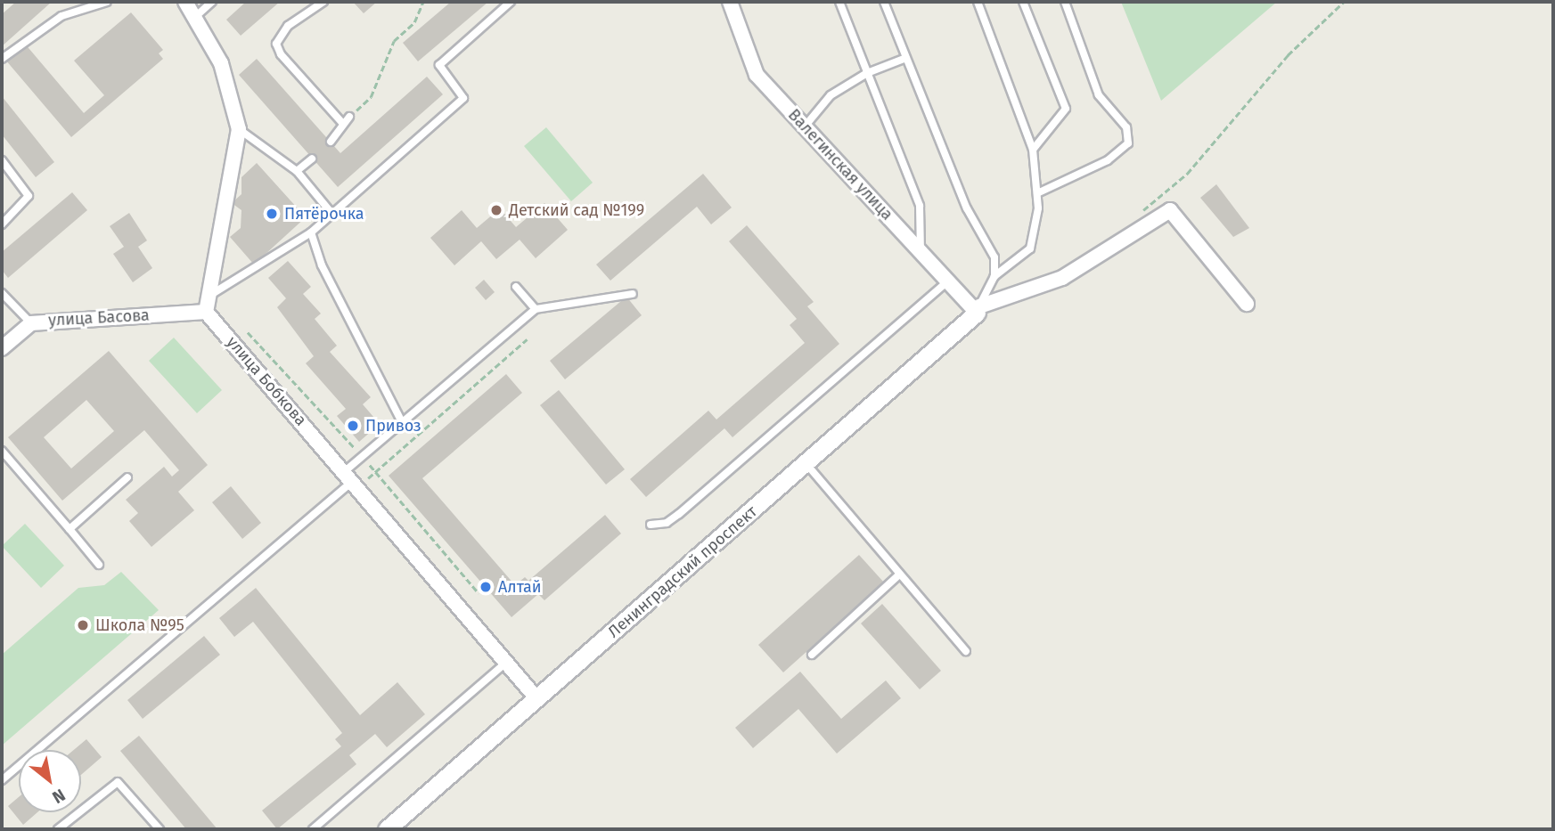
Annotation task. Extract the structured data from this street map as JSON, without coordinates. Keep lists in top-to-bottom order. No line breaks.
{"streets":{"street":["Валегинская улица","улица Басова","улица Бобкова","Ленинградский проспект"]},"crossings":[["Валегинская улица","Ленинградский проспект"],["улица Басова","улица Бобкова"],["улица Бобкова","Ленинградский проспект"]],"places":["Детский сад №199","Пятёрочка","Привоз","Алтай","Школа №95"],"north":"bottom right"}
